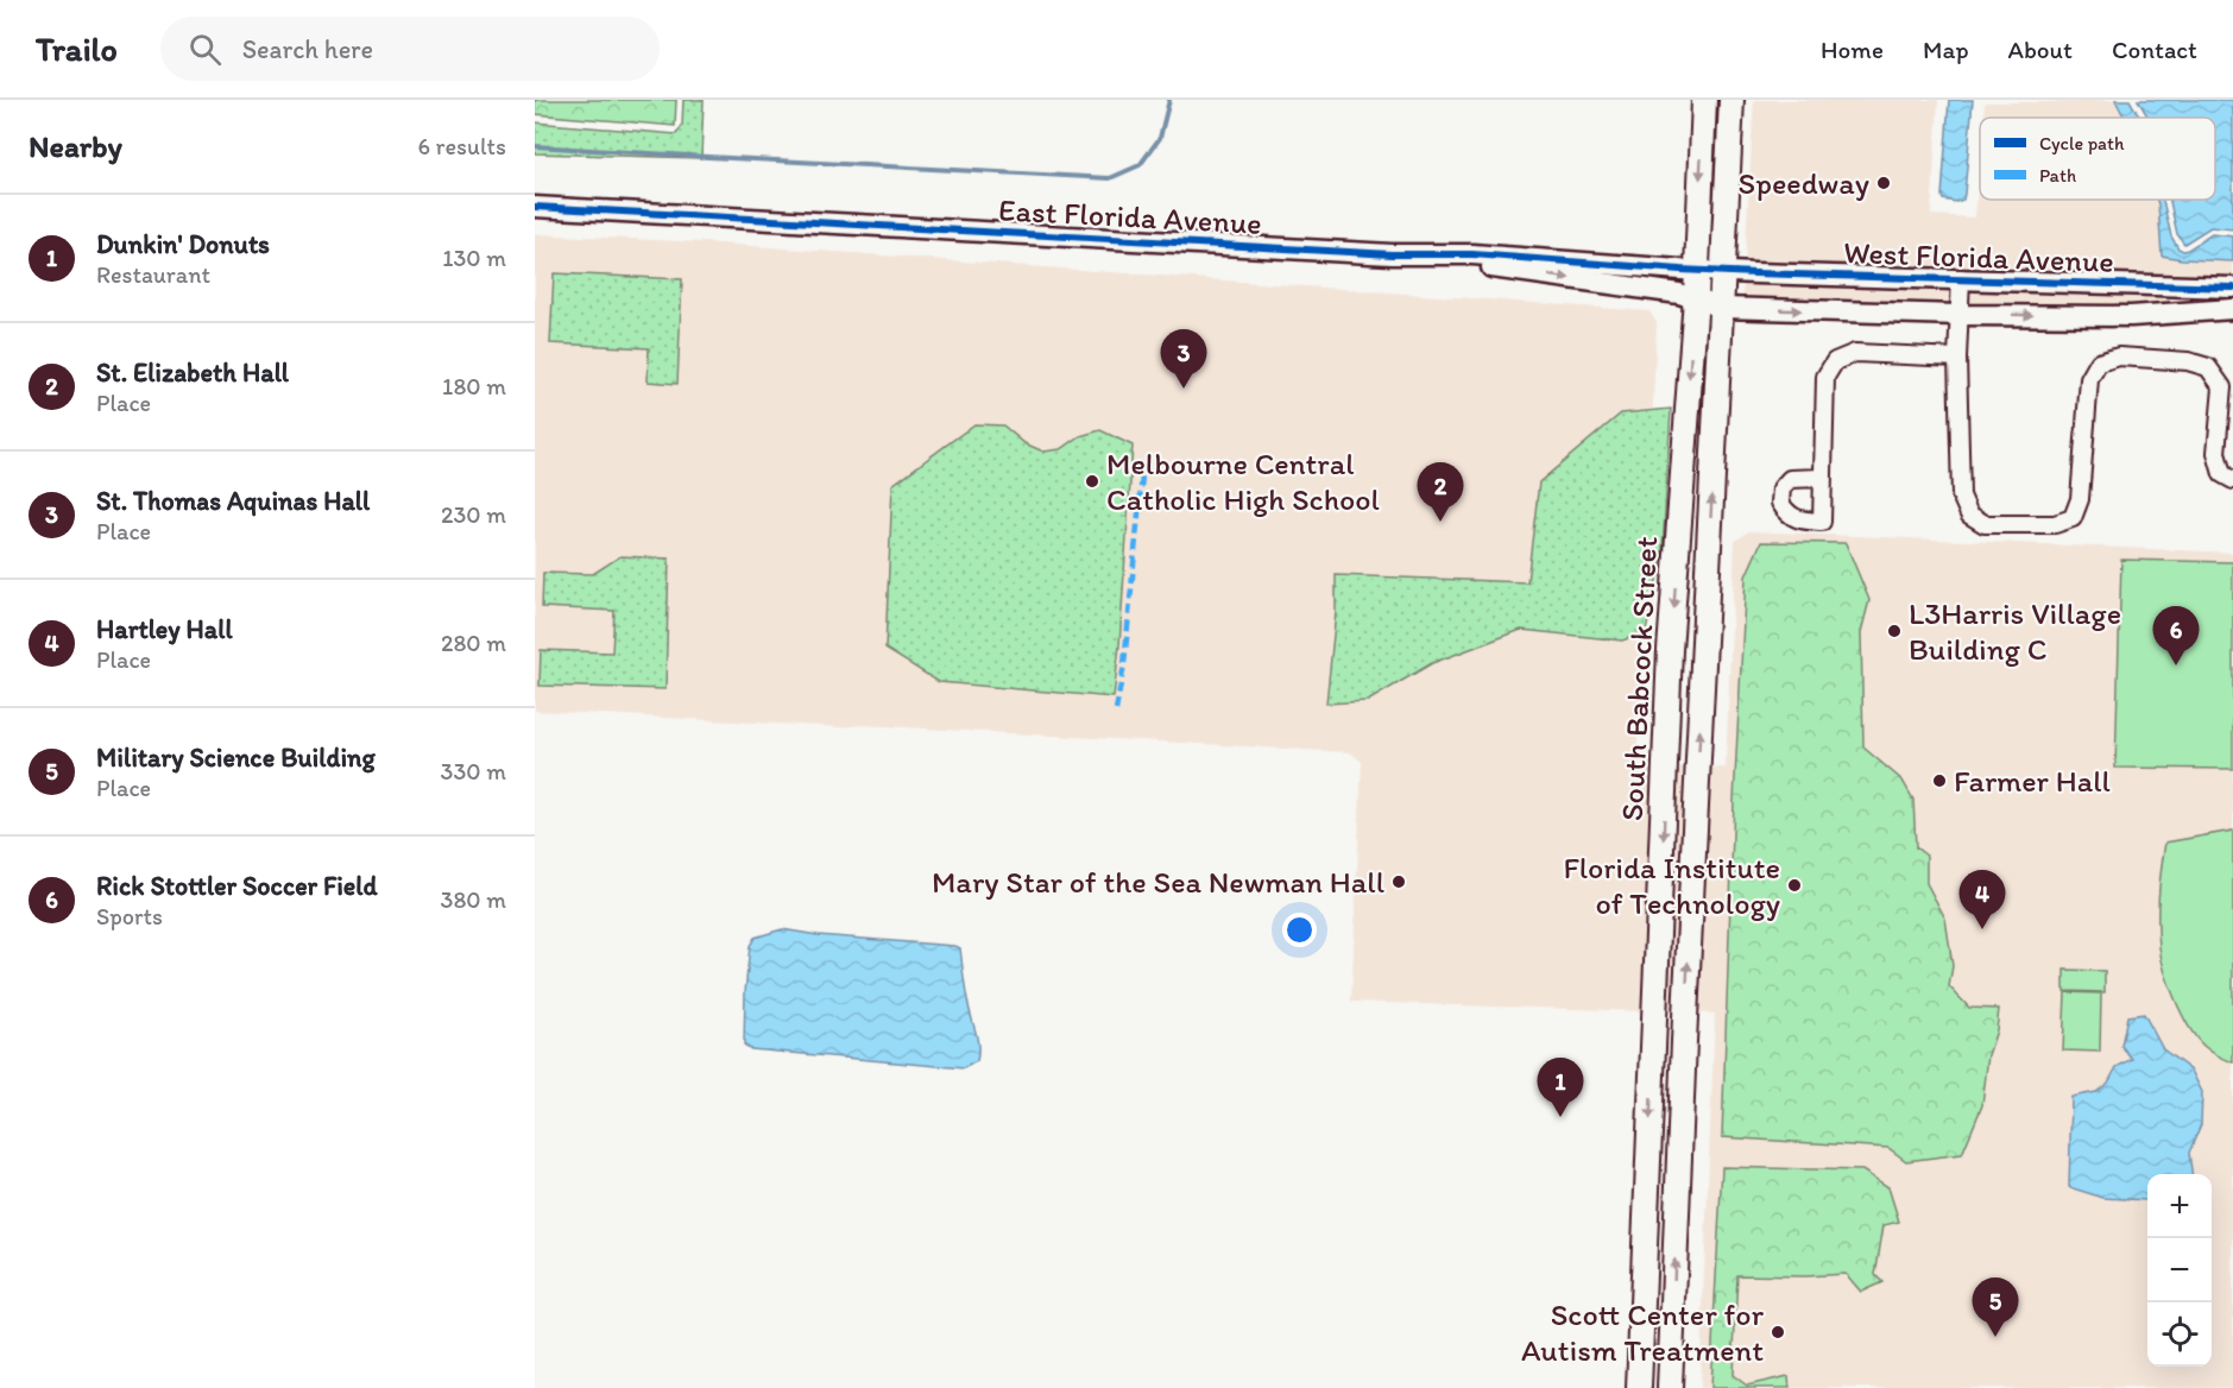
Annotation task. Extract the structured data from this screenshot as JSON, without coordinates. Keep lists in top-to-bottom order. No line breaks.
{"streets":{"main road":["South Babcock Street"],"street":["East Florida Avenue","West Florida Avenue"]},"crossings":[["East Florida Avenue","West Florida Avenue"],["East Florida Avenue","South Babcock Street"],["West Florida Avenue","South Babcock Street"]],"places":["Speedway","Melbourne Central Catholic High School","L3Harris Village Building C","Farmer Hall","Mary Star of the Sea Newman Hall","Florida Institute of Technology","Scott Center for Autism Treatment"],"legend":["Cycle path","Path"],"page":{"header":"Trailo","search":"Search here","nav":["Home","Map","About","Contact"],"heading":["Nearby","6 results"],"list":[{"mark":"1","name":"Dunkin' Donuts","note":"Restaurant","value":"130 m"},{"mark":"2","name":"St. Elizabeth Hall","note":"Place","value":"180 m"},{"mark":"3","name":"St. Thomas Aquinas Hall","note":"Place","value":"230 m"},{"mark":"4","name":"Hartley Hall","note":"Place","value":"280 m"},{"mark":"5","name":"Military Science Building","note":"Place","value":"330 m"},{"mark":"6","name":"Rick Stottler Soccer Field","note":"Sports","value":"380 m"}],"pins":["3","2","6","4","1","5"],"map_buttons":["+","−"]}}
